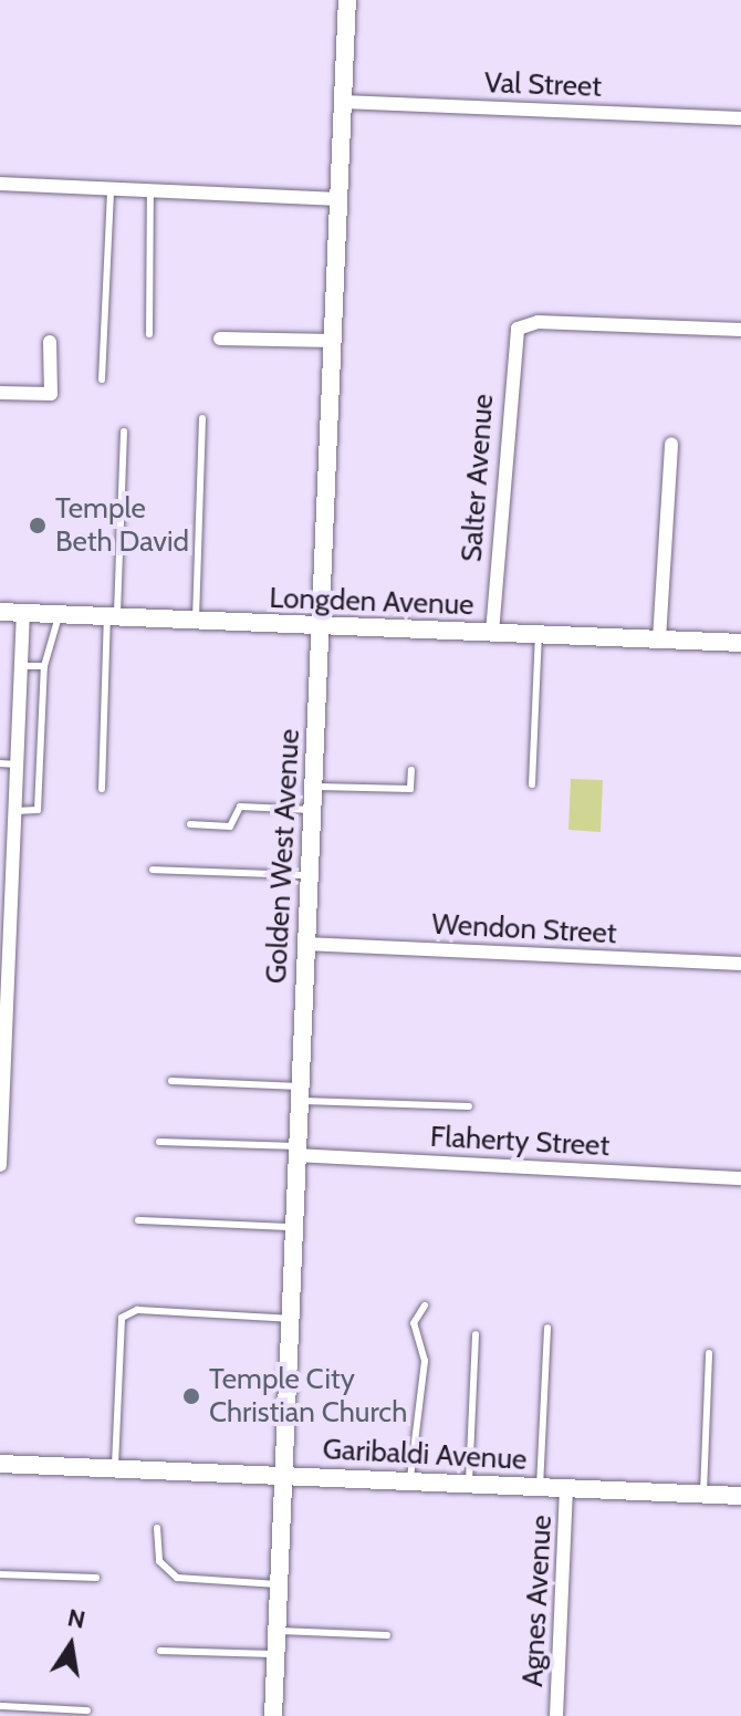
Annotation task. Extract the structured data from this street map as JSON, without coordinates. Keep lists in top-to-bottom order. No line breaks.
{"streets":{"street":["Val Street","Salter Avenue","Longden Avenue","Golden West Avenue","Wendon Street","Flaherty Street","Garibaldi Avenue","Agnes Avenue"]},"crossings":[["Val Street","Golden West Avenue"],["Salter Avenue","Longden Avenue"],["Longden Avenue","Golden West Avenue"],["Golden West Avenue","Wendon Street"],["Golden West Avenue","Flaherty Street"],["Golden West Avenue","Garibaldi Avenue"],["Garibaldi Avenue","Agnes Avenue"]],"places":["Temple Beth David","Temple City Christian Church"],"north":"top"}
